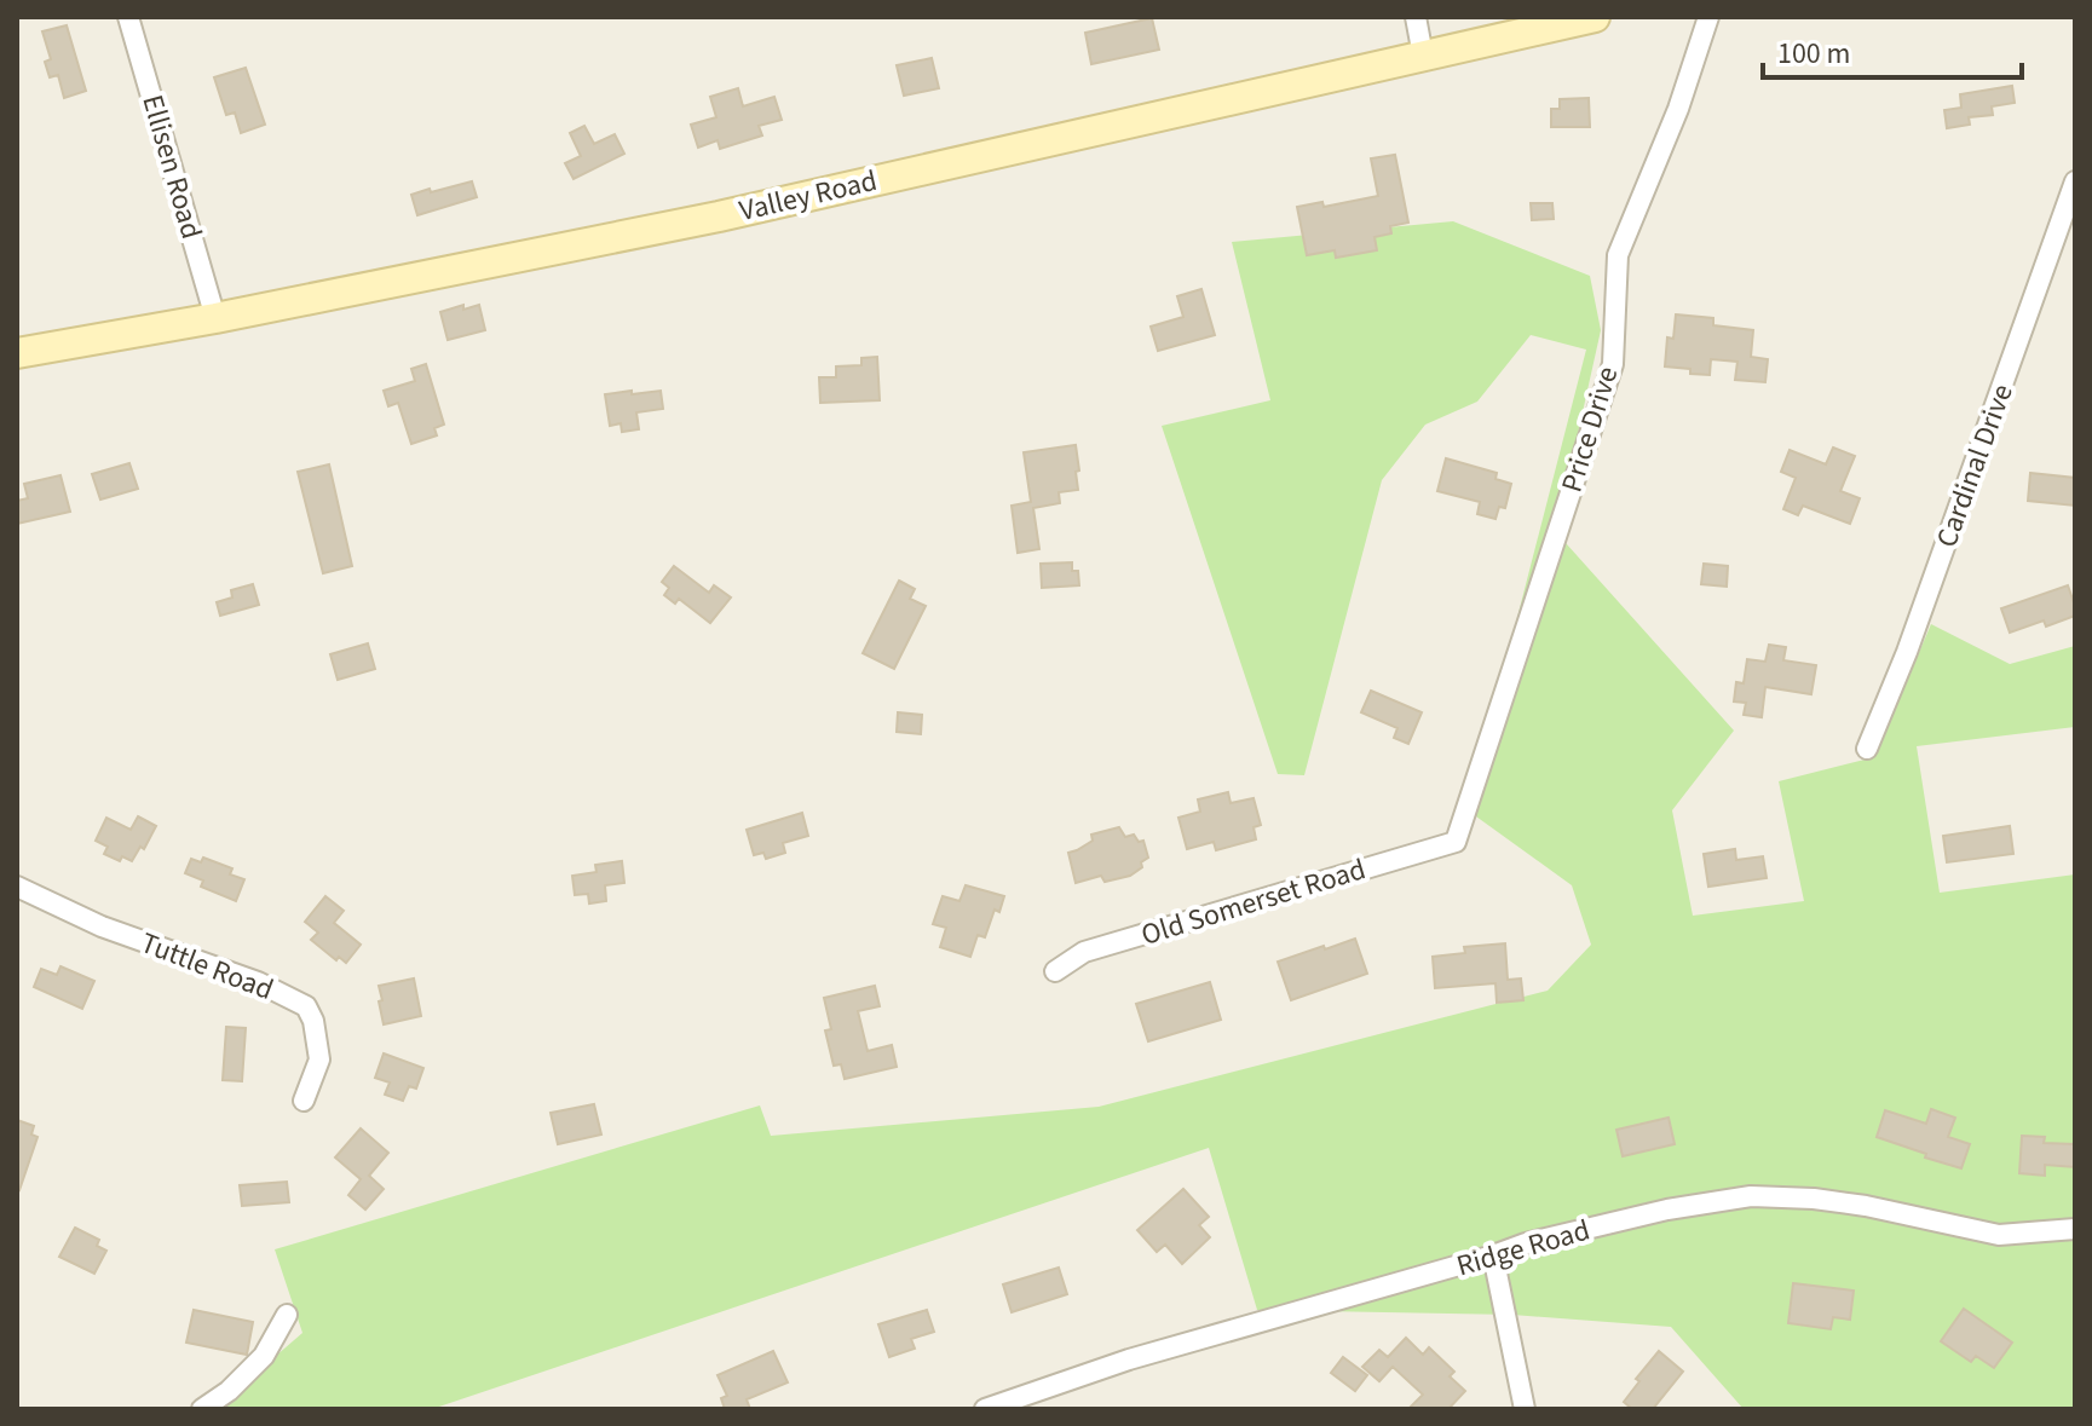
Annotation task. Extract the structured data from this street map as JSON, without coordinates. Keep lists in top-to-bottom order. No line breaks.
{"streets":{"main road":["Valley Road"],"street":["Ellisen Road","Price Drive","Cardinal Drive","Old Somerset Road","Tuttle Road","Ridge Road"]},"crossings":[["Ellisen Road","Valley Road"],["Price Drive","Old Somerset Road"]],"scale_bar":"100 m"}
